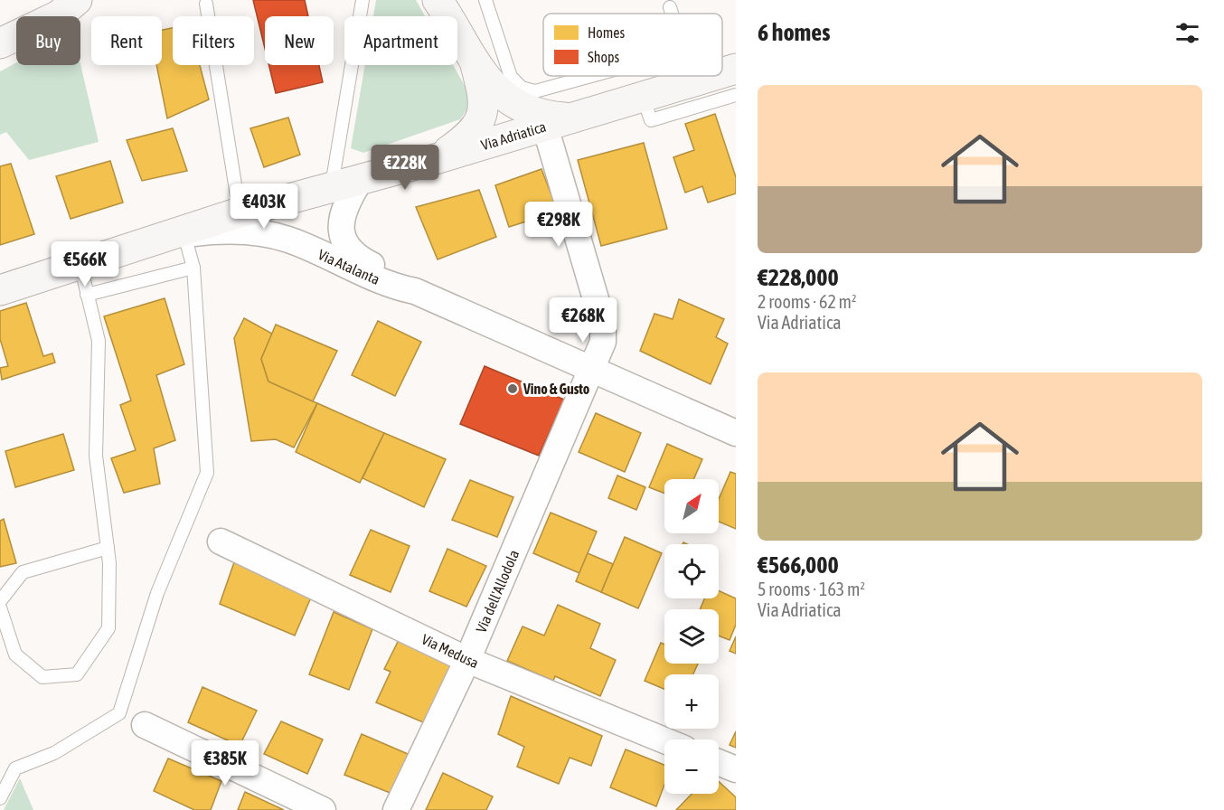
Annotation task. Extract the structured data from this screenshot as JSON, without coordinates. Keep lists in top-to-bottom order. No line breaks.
{"streets":{"main road":["Via Adriatica"],"street":["Via Atalanta","Via dell'Allodola","Via Medusa"]},"crossings":[["Via Adriatica","Via Atalanta"],["Via Atalanta","Via dell'Allodola"],["Via dell'Allodola","Via Medusa"]],"places":["Vino & Gusto"],"legend":["Homes","Shops"],"north":"top right","page":{"heading":"6 homes","chip":["Buy","Rent","Filters","New","Apartment"],"list":[{"name":"€228,000","note":"2 rooms · 62 m² · Via Adriatica"},{"name":"€566,000","note":"5 rooms · 163 m² · Via Adriatica"}],"price":["€228K","€403K","€298K","€566K","€268K","€385K"],"map_buttons":["+","−"]}}
